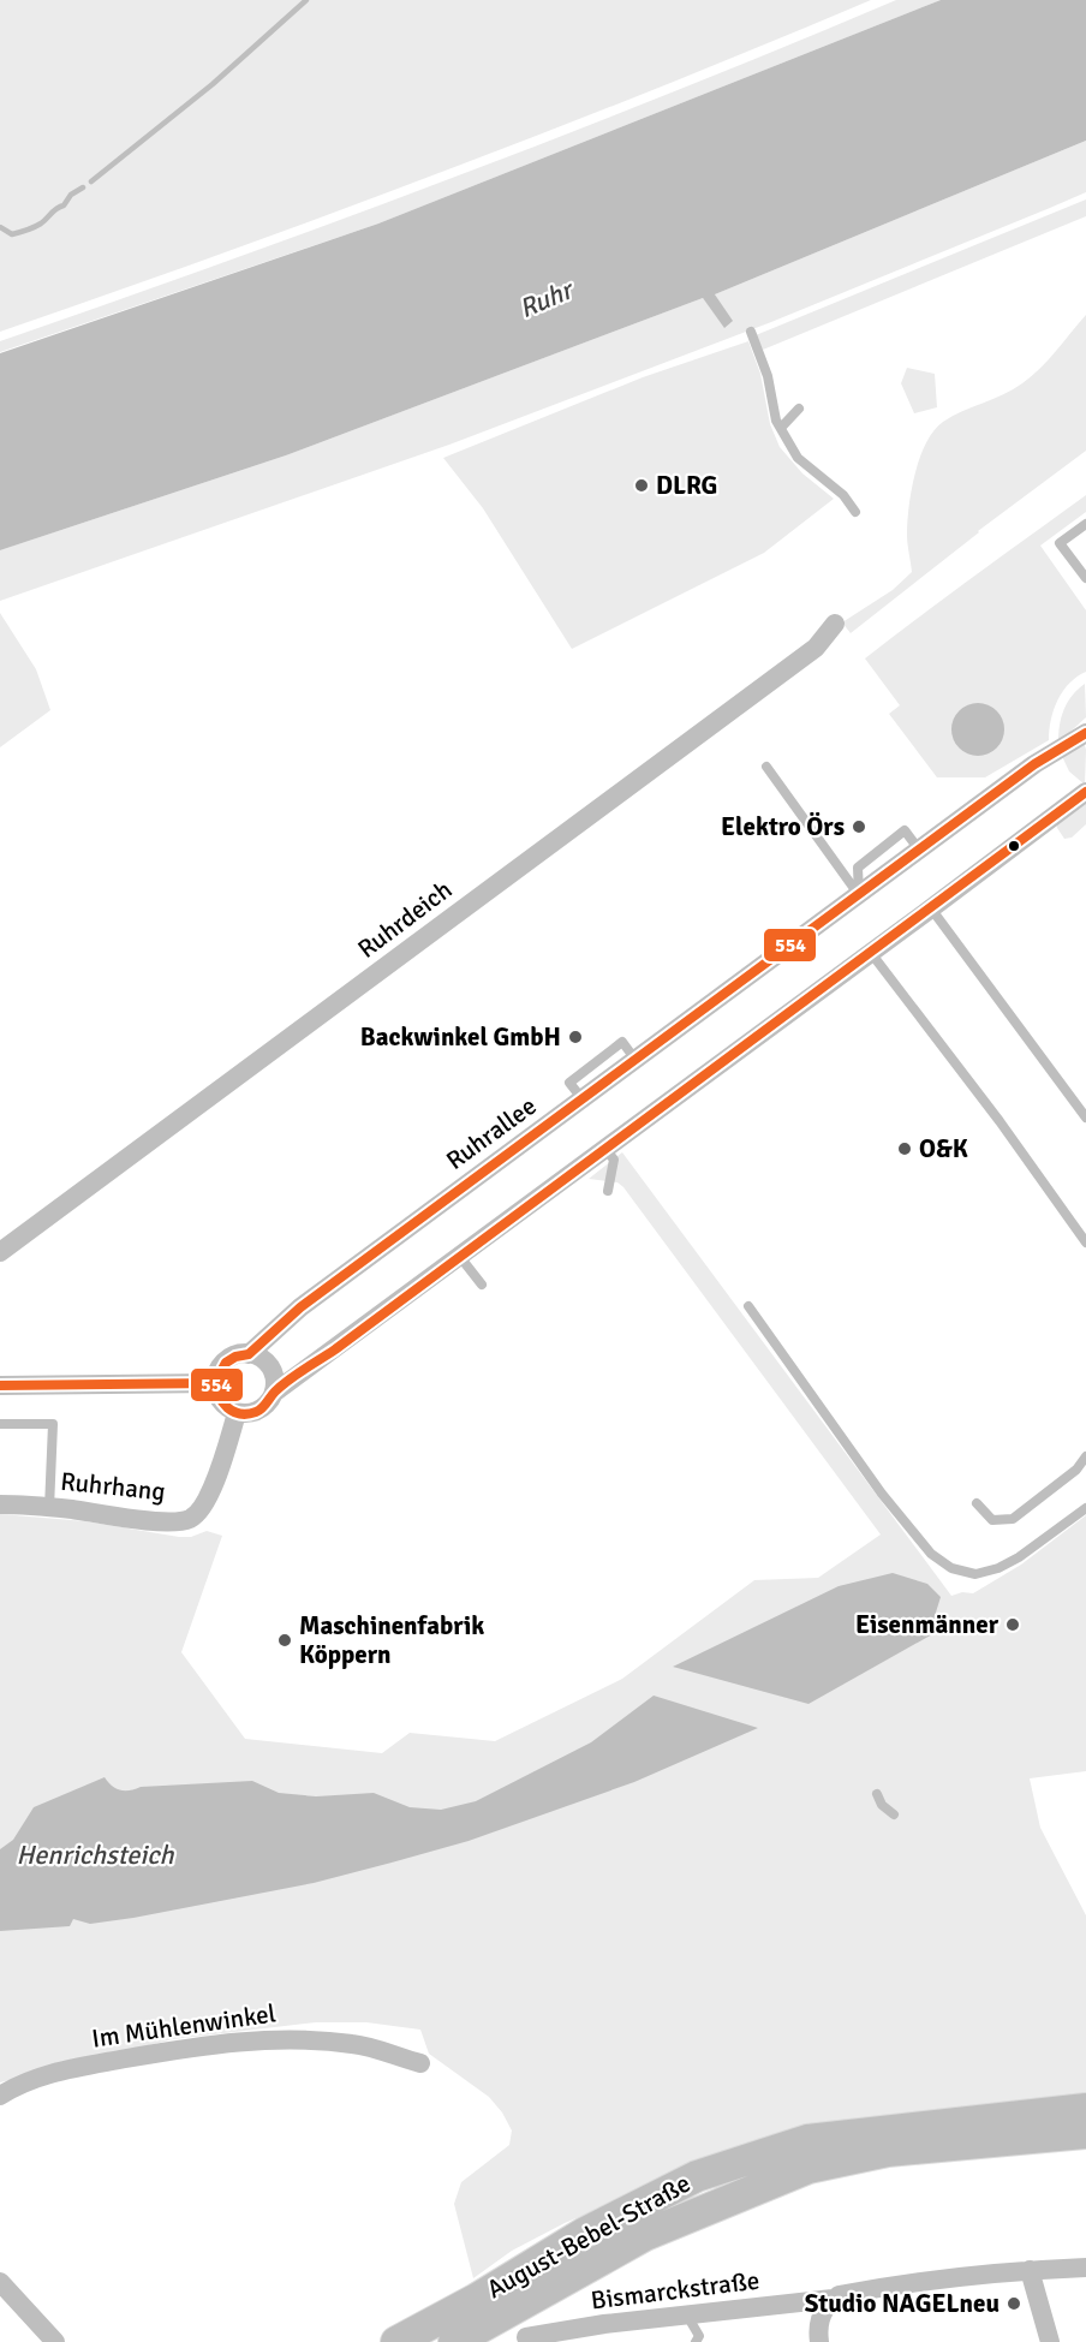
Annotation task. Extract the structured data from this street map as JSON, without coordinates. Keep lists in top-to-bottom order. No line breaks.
{"streets":{"main road":["August-Bebel-Straße"],"street":["Ruhrdeich","Ruhrallee","Ruhrhang","Im Mühlenwinkel","Bismarckstraße"]},"crossings":[["Ruhrallee","Ruhrhang"]],"water":["Ruhr","Henrichsteich"],"places":["DLRG","Elektro Örs","Backwinkel GmbH","O&K","Eisenmänner","Maschinenfabrik Köppern","Studio NAGELneu"],"lines":["transit line 554"]}
